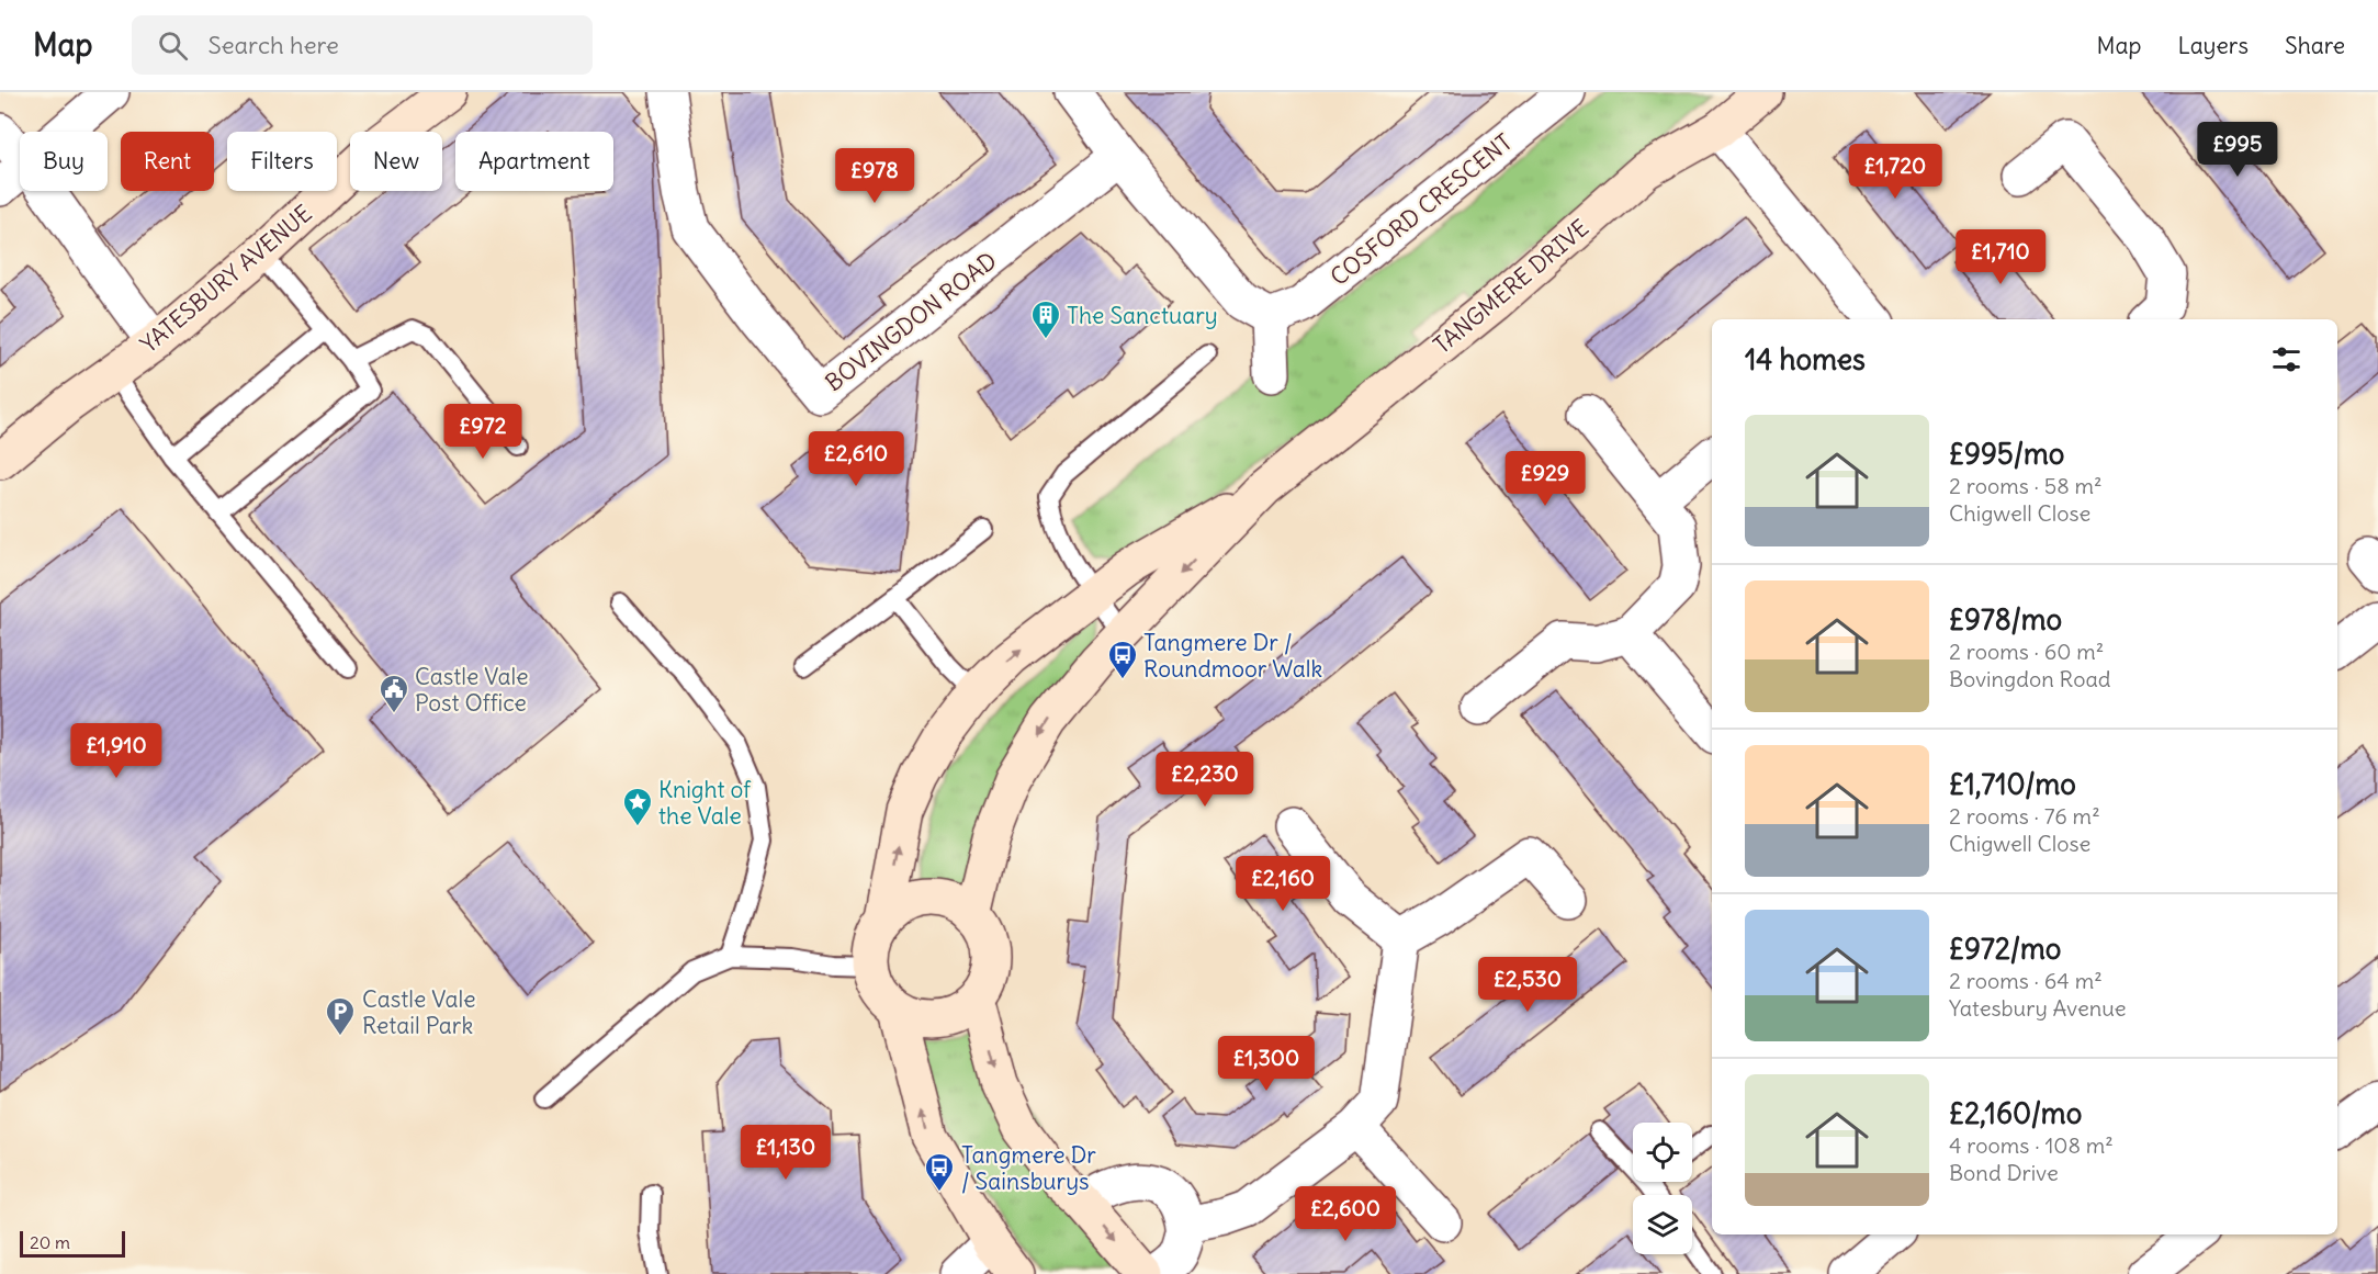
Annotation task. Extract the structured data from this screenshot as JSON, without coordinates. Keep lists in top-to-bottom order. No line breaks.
{"streets":{"street":["COSFORD CRESCENT","YATESBURY AVENUE","TANGMERE DRIVE","BOVINGDON ROAD"]},"places":{"building":["The Sanctuary"],"bus stop":["Tangmere Dr / Roundmoor Walk","Tangmere Dr / Sainsburys"],"public building":["Castle Vale Post Office"],"place":["Knight of the Vale"],"parking":["Castle Vale Retail Park"]},"scale_bar":"20 m","page":{"header":"Map","search":"Search here","nav":["Map","Layers","Share"],"price":["£995","£1,720","£978","£1,710","£972","£2,610","£929","£1,910","£2,230","£2,160","£2,530","£1,300","£1,130","£2,600"],"chip":["Buy","Rent","Filters","New","Apartment"],"heading":"14 homes","list":[{"name":"£995/mo","note":"2 rooms · 58 m² · Chigwell Close"},{"name":"£978/mo","note":"2 rooms · 60 m² · Bovingdon Road"},{"name":"£1,710/mo","note":"2 rooms · 76 m² · Chigwell Close"},{"name":"£972/mo","note":"2 rooms · 64 m² · Yatesbury Avenue"},{"name":"£2,160/mo","note":"4 rooms · 108 m² · Bond Drive"}],"scale":"20 m"}}
